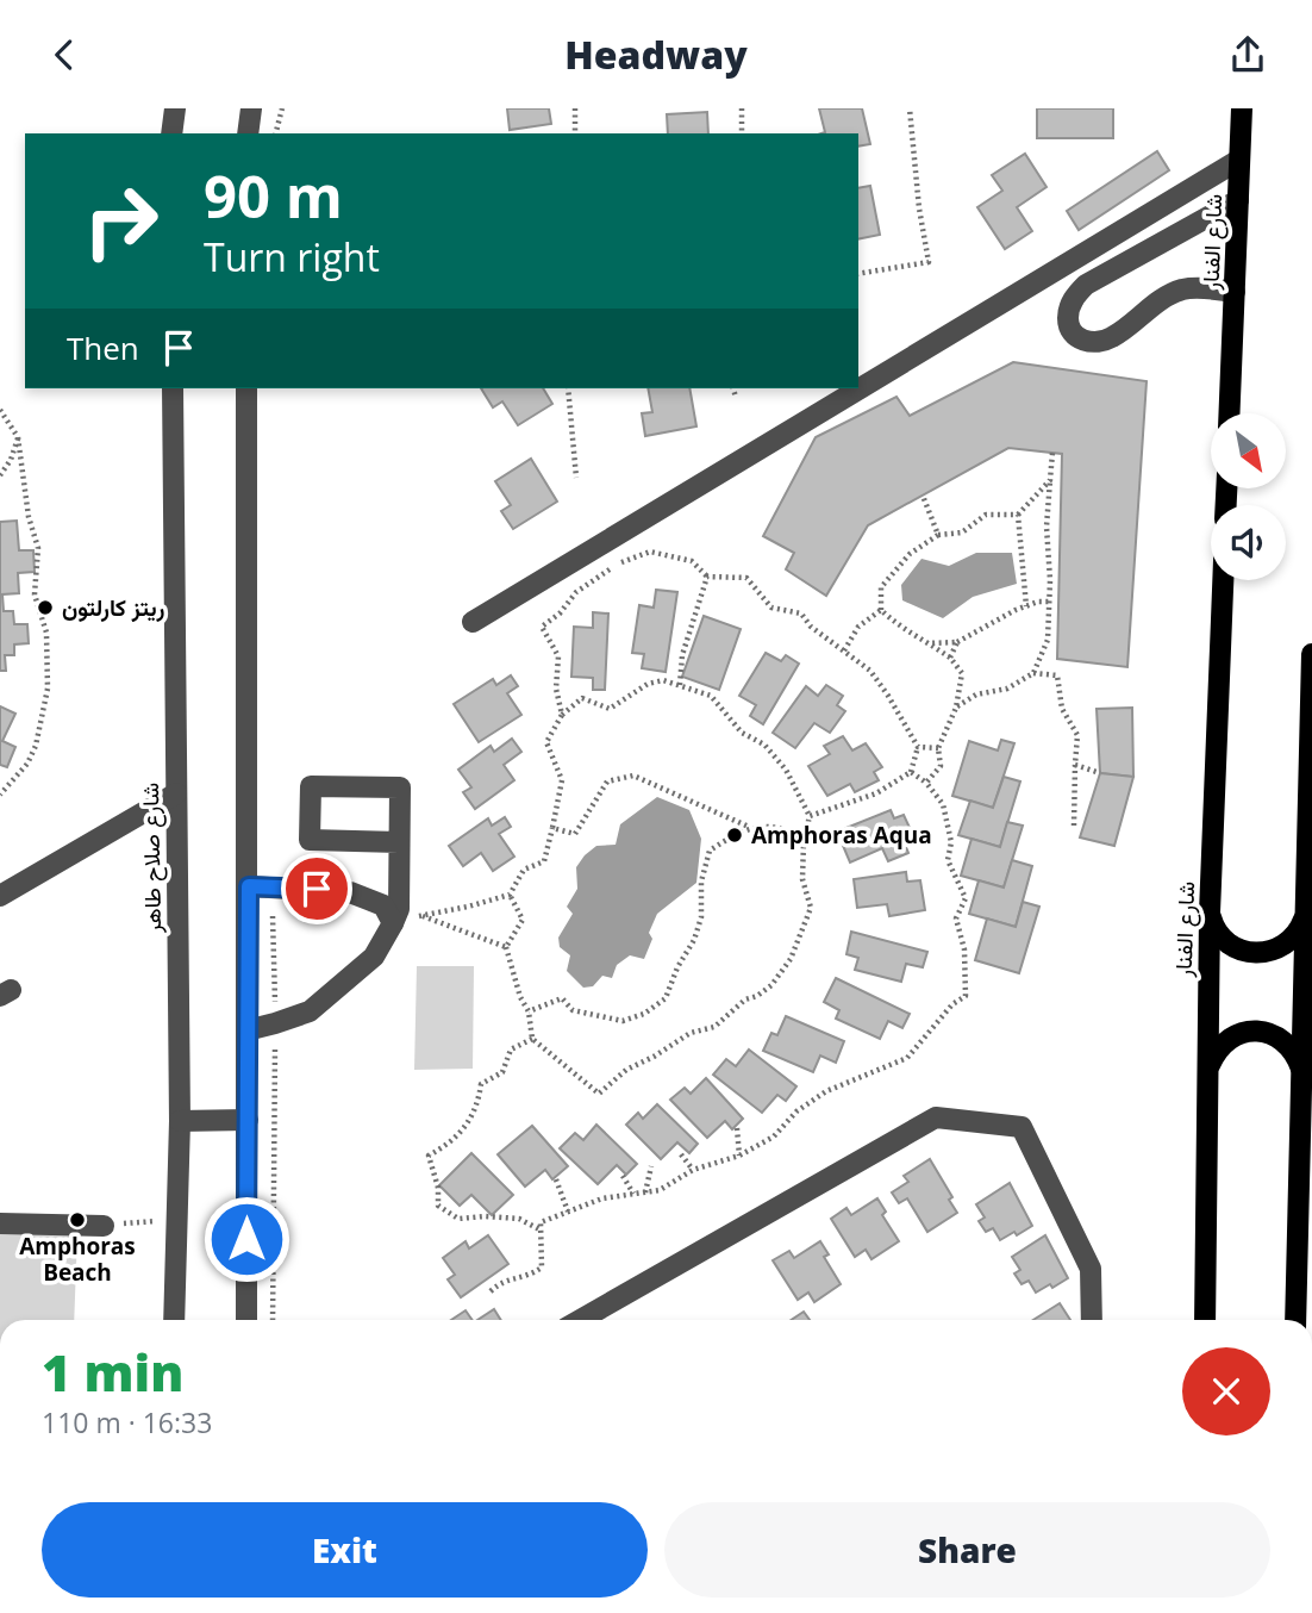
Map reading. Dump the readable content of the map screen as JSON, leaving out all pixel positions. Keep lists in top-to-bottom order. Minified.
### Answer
{"streets":{"main road":["شارع الفنار"],"street":["شارع صلاح طاهر"]},"places":["ريتز كارلتون","Amphoras Aqua","Amphoras Beach"],"north":"bottom right","page":{"header":"Headway","turn":["90 m","Turn right"],"then":"Then","heading":["1 min","110 m · 16:33"],"buttons":["Exit","Share"]}}
